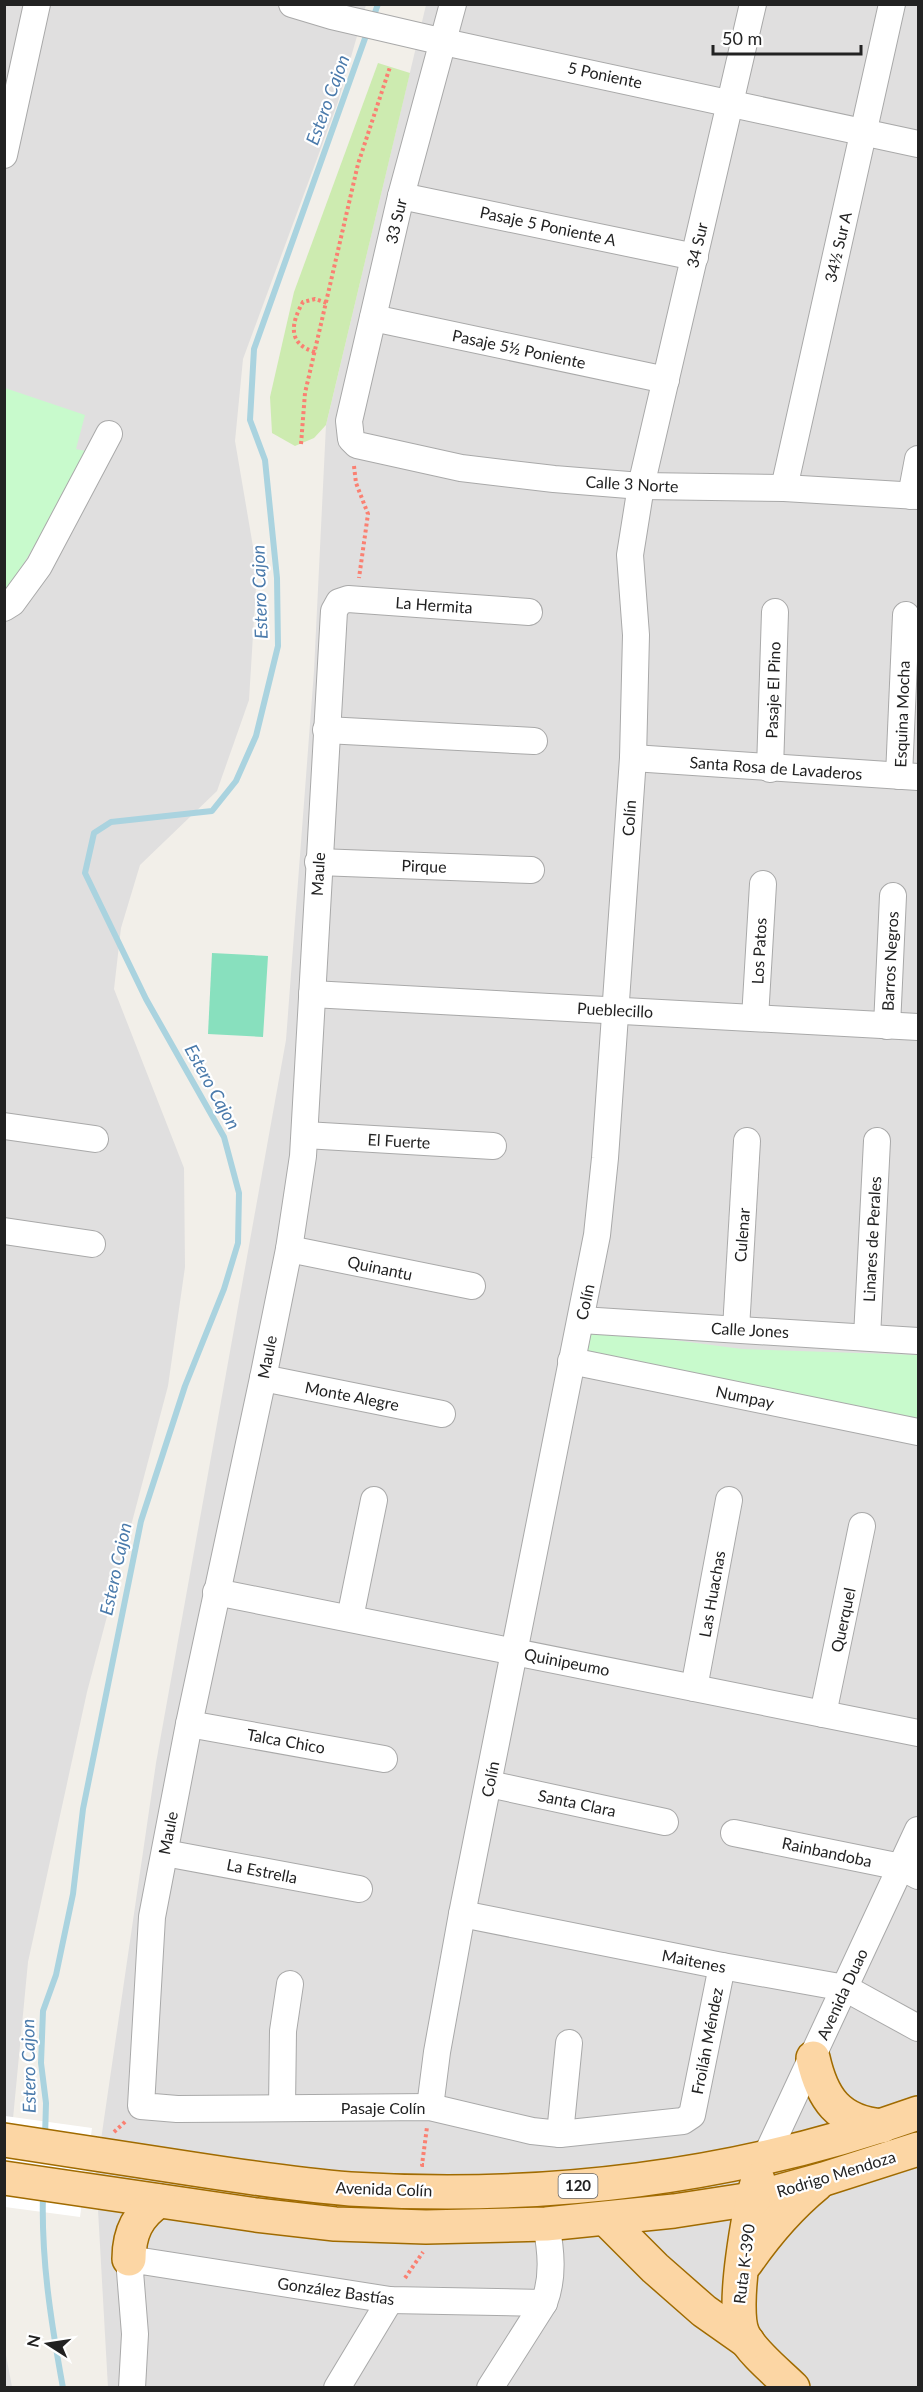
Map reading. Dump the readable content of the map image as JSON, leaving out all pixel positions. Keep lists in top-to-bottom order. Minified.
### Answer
{"streets":{"main road":["Rodrigo Mendoza","120","Avenida Colín","Ruta K-390"],"street":["5 Poniente","33 Sur","Pasaje 5 Poniente A","34 Sur","34½ Sur A","Pasaje 5½ Poniente","Calle 3 Norte","La Hermita","Pasaje El Pino","Esquina Mocha","Santa Rosa de Lavaderos","Colín","Pirque","Maule","Los Patos","Barros Negros","Pueblecillo","El Fuerte","Culenar","Linares de Perales","Quinantu","Calle Jones","Monte Alegre","Numpay","Las Huachas","Querquel","Quinipeumo","Talca Chico","Santa Clara","Rainbandoba","La Estrella","Maitenes","Avenida Duao","Froilán Méndez","Pasaje Colín","González Bastías"]},"crossings":[["5 Poniente","33 Sur"],["5 Poniente","34 Sur"],["5 Poniente","34½ Sur A"],["33 Sur","Pasaje 5 Poniente A"],["33 Sur","Pasaje 5½ Poniente"],["33 Sur","Calle 3 Norte"],["Pasaje 5 Poniente A","34 Sur"],["34 Sur","Pasaje 5½ Poniente"],["34 Sur","Calle 3 Norte"],["34 Sur","Colín"],["34½ Sur A","Calle 3 Norte"],["Calle 3 Norte","Colín"],["La Hermita","Maule"],["Pasaje El Pino","Santa Rosa de Lavaderos"],["Esquina Mocha","Santa Rosa de Lavaderos"],["Santa Rosa de Lavaderos","Colín"],["Colín","Pueblecillo"],["Colín","Calle Jones"],["Colín","Numpay"],["Colín","Quinipeumo"],["Colín","Santa Clara"],["Colín","Maitenes"],["Colín","Pasaje Colín"],["Pirque","Maule"],["Maule","Pueblecillo"],["Maule","El Fuerte"],["Maule","Quinantu"],["Maule","Monte Alegre"],["Maule","Quinipeumo"],["Maule","Talca Chico"],["Maule","La Estrella"],["Maule","Pasaje Colín"],["Los Patos","Pueblecillo"],["Barros Negros","Pueblecillo"],["Culenar","Calle Jones"],["Linares de Perales","Calle Jones"],["Las Huachas","Quinipeumo"],["Querquel","Quinipeumo"],["Rainbandoba","Avenida Duao"],["Maitenes","Avenida Duao"],["Maitenes","Froilán Méndez"],["Avenida Duao","Rodrigo Mendoza"],["Avenida Duao","Avenida Colín"],["Avenida Duao","Ruta K-390"],["Froilán Méndez","Pasaje Colín"],["Rodrigo Mendoza","120"],["Rodrigo Mendoza","Avenida Colín"],["Rodrigo Mendoza","Ruta K-390"],["120","Ruta K-390"],["Avenida Colín","Ruta K-390"]],"water":["Estero Cajon"],"scale_bar":"50 m","north":"left"}
